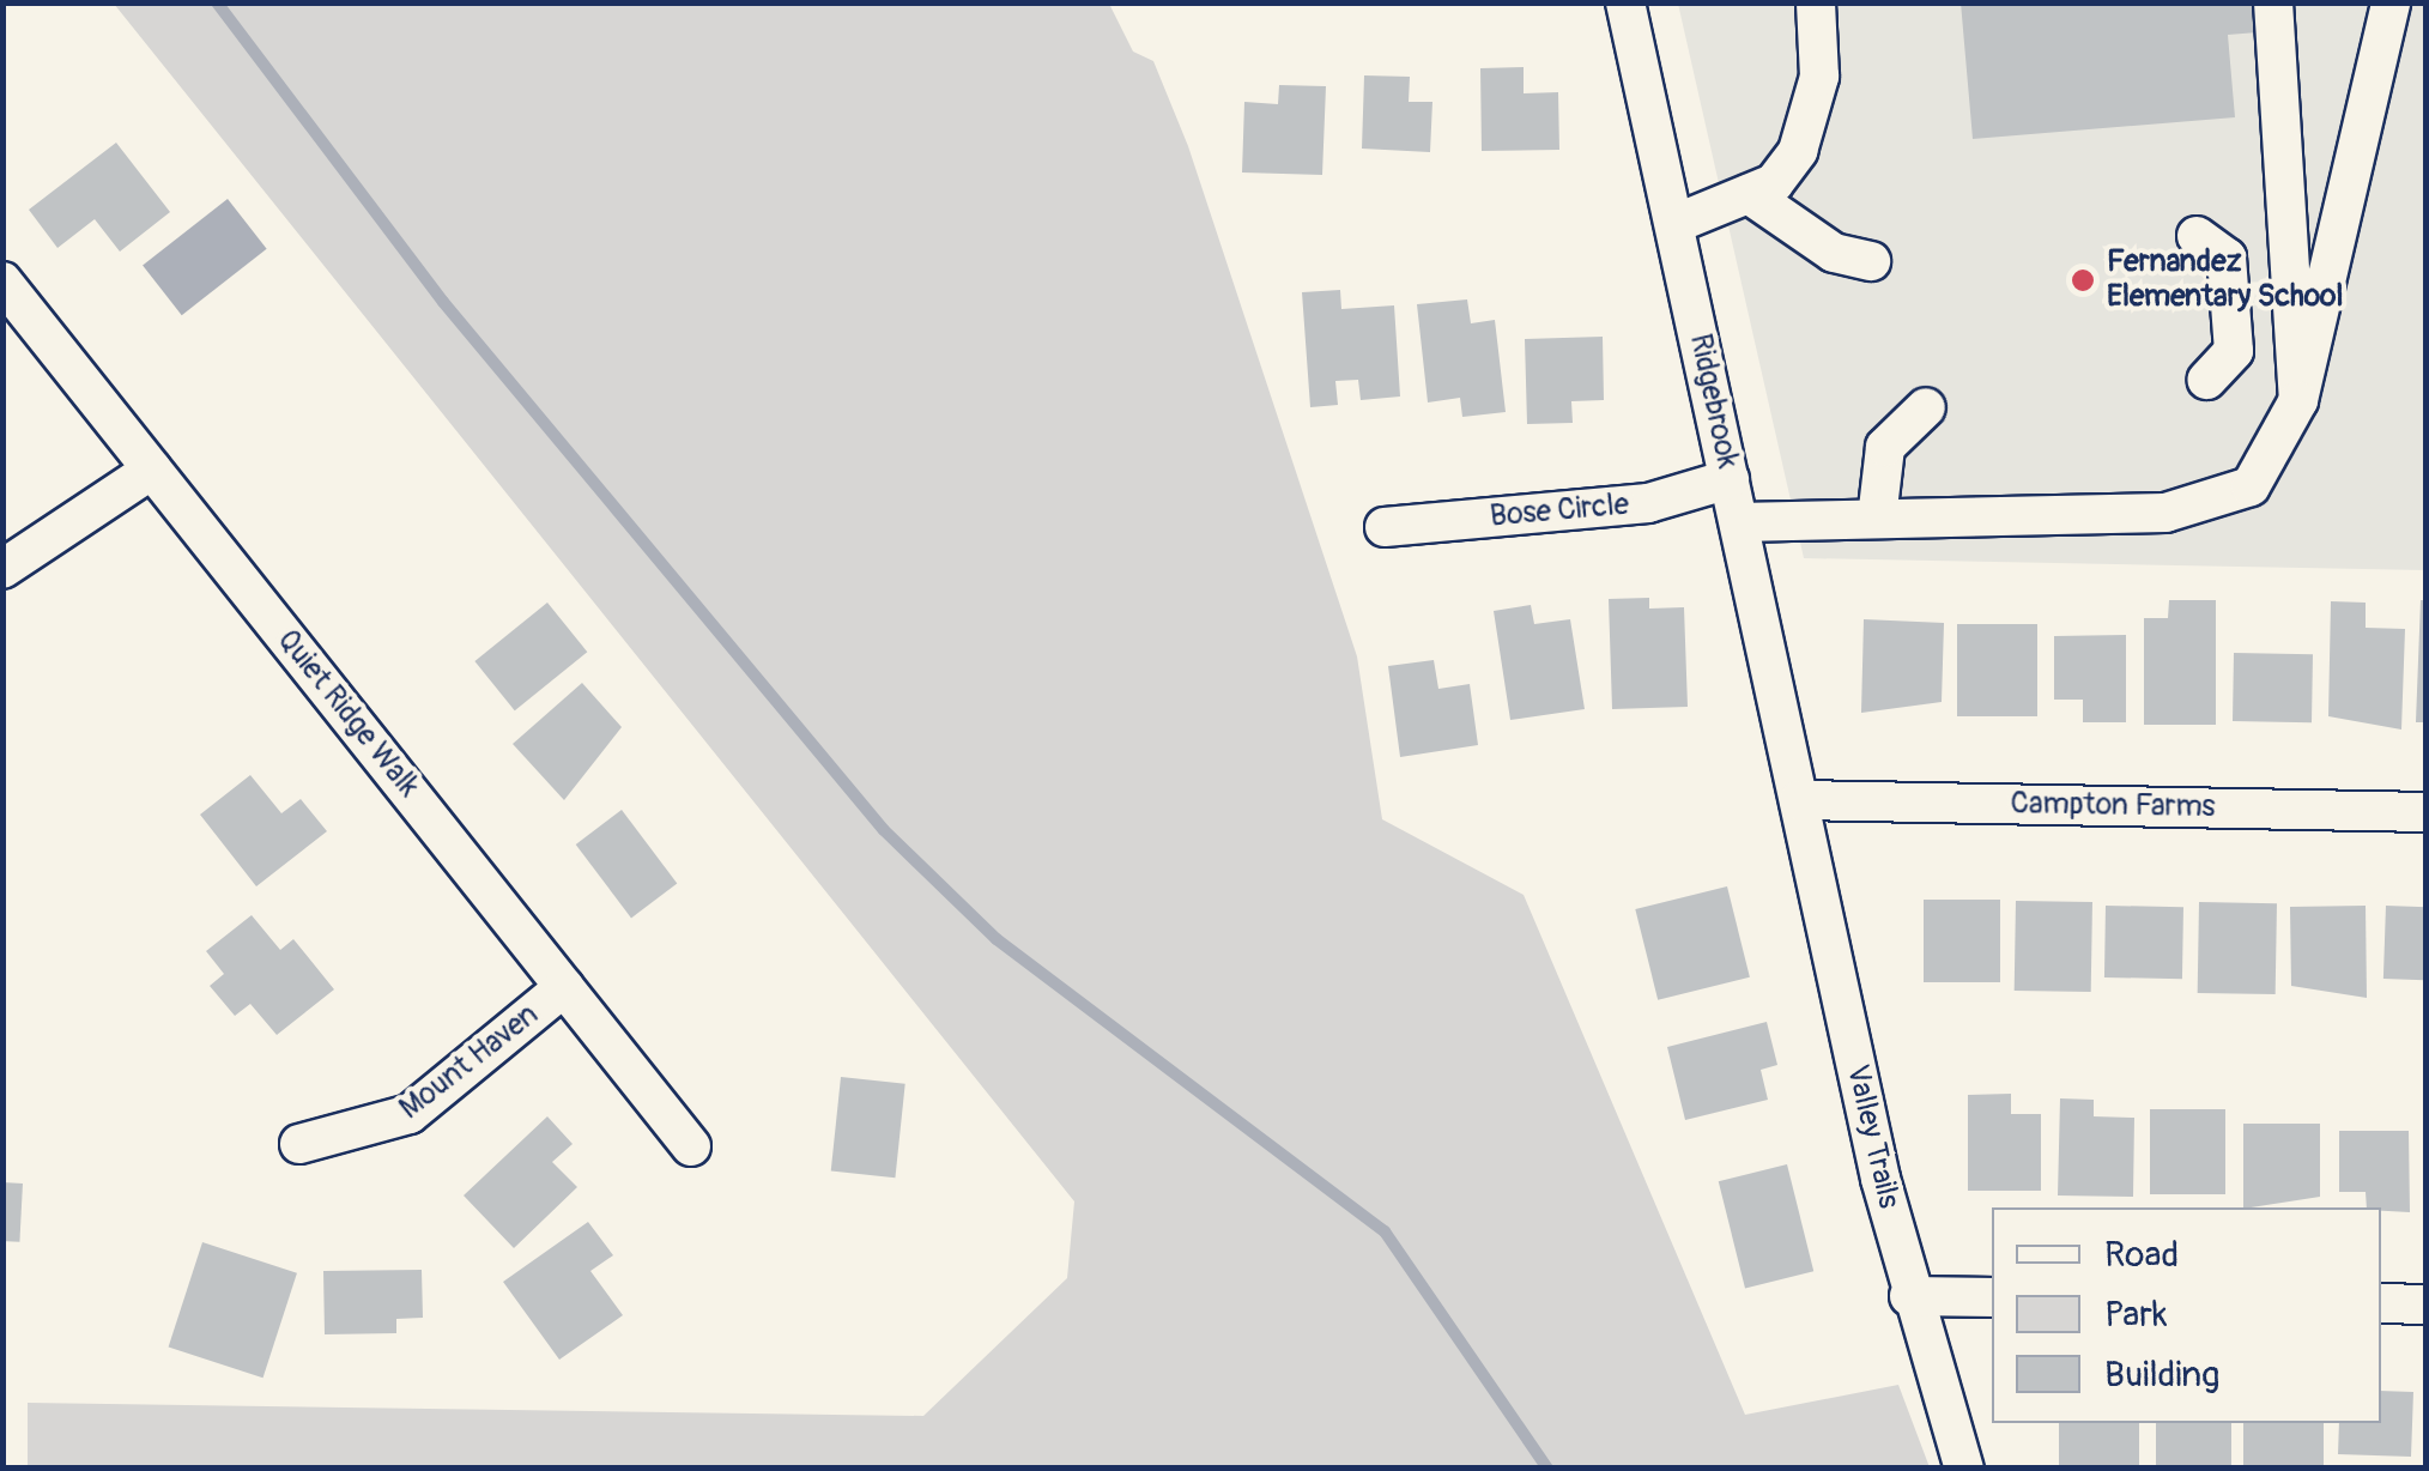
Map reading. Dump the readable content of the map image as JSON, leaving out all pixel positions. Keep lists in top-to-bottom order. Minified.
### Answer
{"streets":{"street":["Ridgebrook","Bose Circle","Quiet Ridge Walk","Campton Farms","Mount Haven","Valley Trails"]},"crossings":[["Ridgebrook","Bose Circle"],["Ridgebrook","Campton Farms"],["Ridgebrook","Valley Trails"],["Quiet Ridge Walk","Mount Haven"],["Campton Farms","Valley Trails"]],"places":["Fernandez Elementary School"],"legend":["Road","Park","Building"]}
